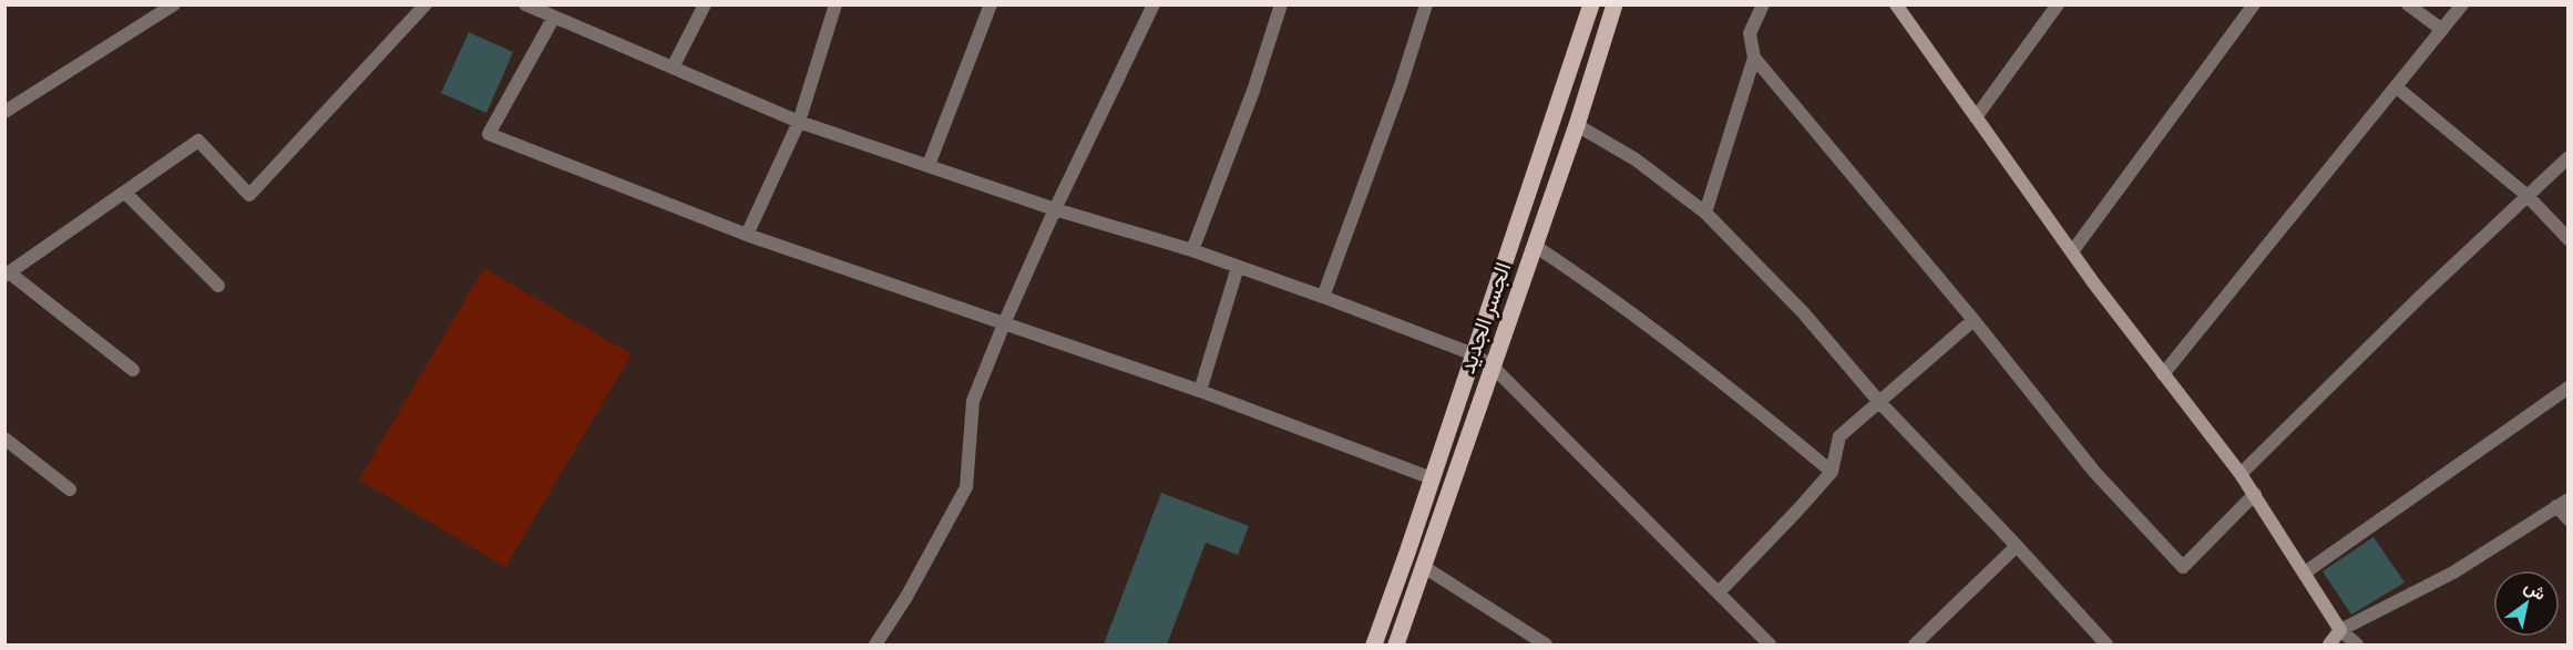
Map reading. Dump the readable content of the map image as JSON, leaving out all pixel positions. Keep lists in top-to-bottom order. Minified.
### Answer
{"streets":{"main road":["الجسر الجديد"]},"north":"top right"}
